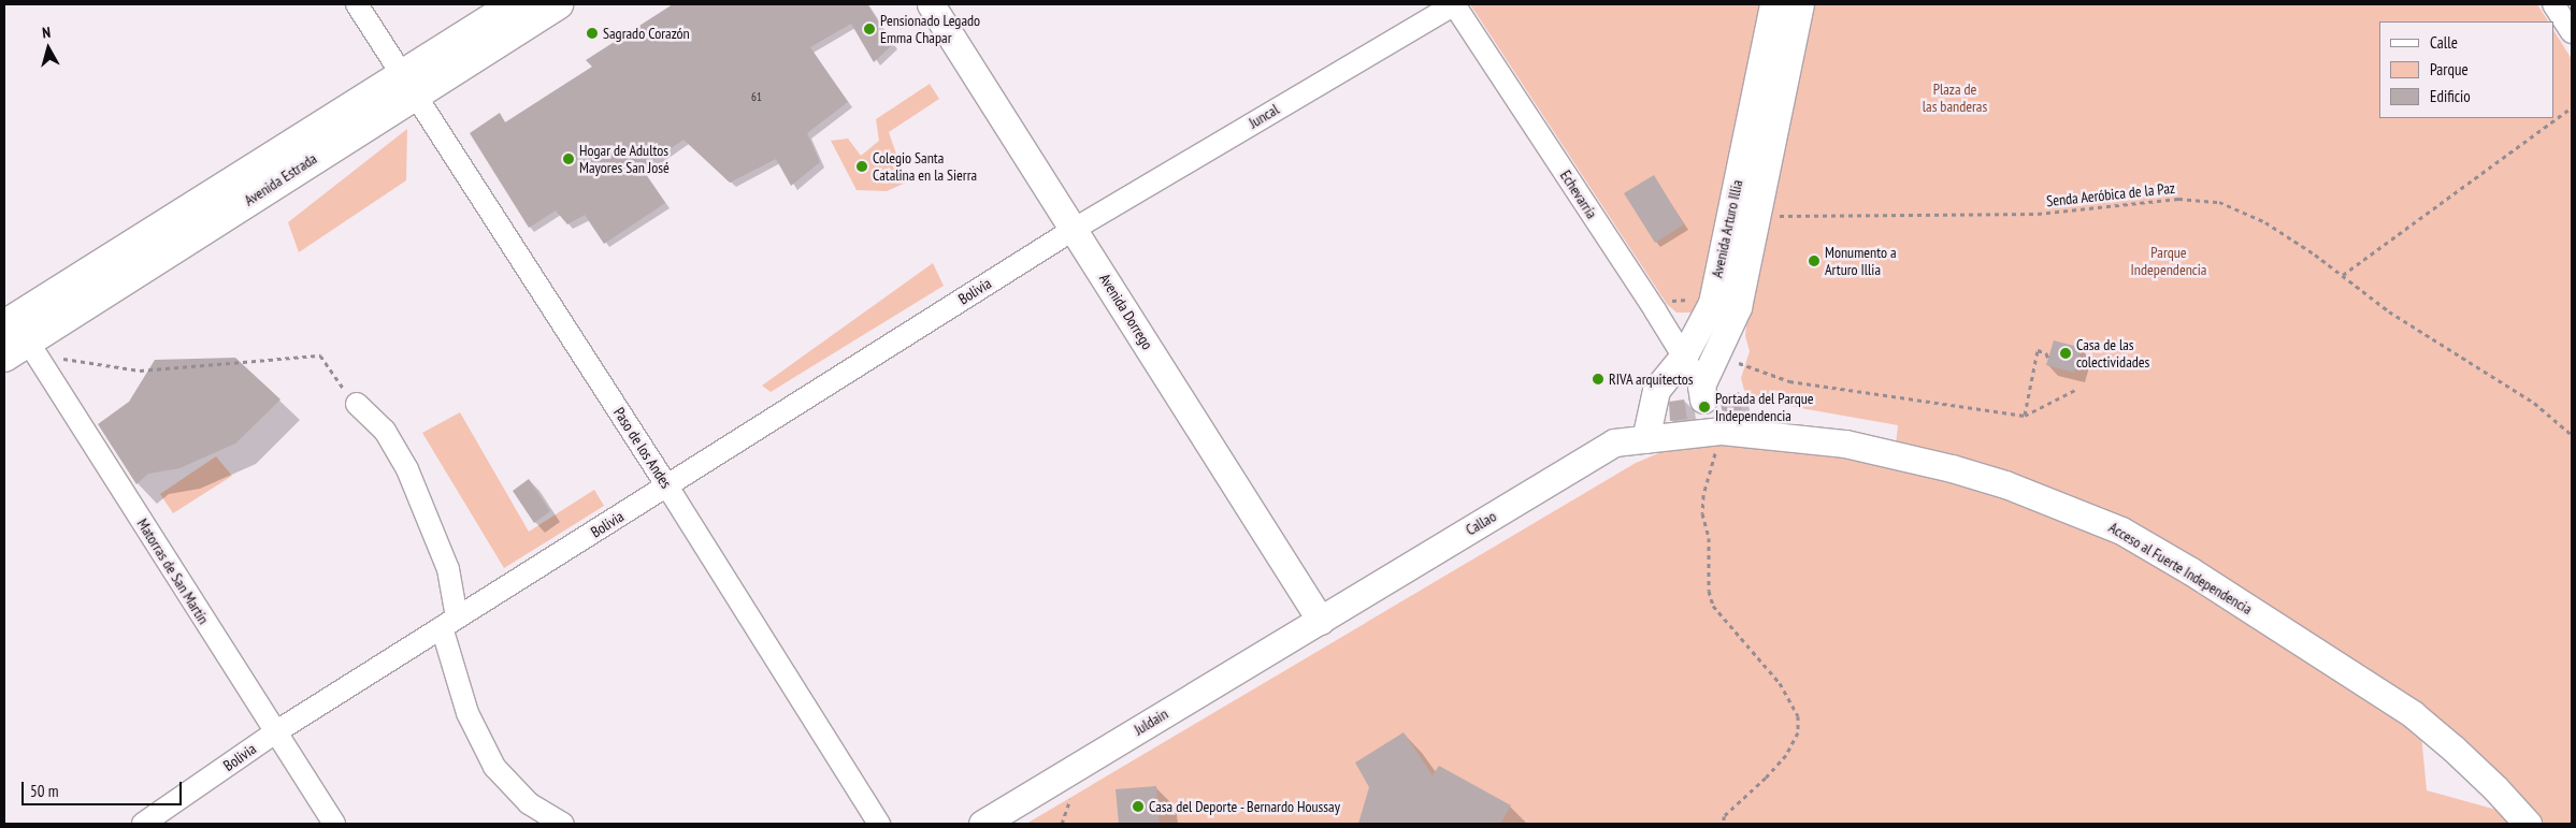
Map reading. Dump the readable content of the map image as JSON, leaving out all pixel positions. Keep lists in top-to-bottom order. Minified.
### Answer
{"streets":{"main road":["Avenida Estrada"],"street":["Juncal","Echevarría","Avenida Arturo Illia","Bolivia","Avenida Dorrego","Paso de los Andes","Callao","Acceso al Fuerte Independencia","Matorras de San Martín","Juldain"],"path":["Senda Aeróbica de la Paz"]},"crossings":[["Juncal","Echevarría"],["Juncal","Bolivia"],["Juncal","Avenida Dorrego"],["Avenida Estrada","Paso de los Andes"],["Avenida Estrada","Matorras de San Martín"],["Echevarría","Avenida Arturo Illia"],["Echevarría","Acceso al Fuerte Independencia"],["Avenida Arturo Illia","Callao"],["Avenida Arturo Illia","Acceso al Fuerte Independencia"],["Bolivia","Avenida Dorrego"],["Bolivia","Paso de los Andes"],["Bolivia","Matorras de San Martín"],["Avenida Dorrego","Callao"],["Avenida Dorrego","Juldain"],["Callao","Acceso al Fuerte Independencia"],["Callao","Juldain"]],"parks":["Plaza de las banderas","Parque Independencia"],"places":["Pensionado Legado Emma Chapar","Sagrado Corazón","Hogar de Adultos Mayores San José","Colegio Santa Catalina en la Sierra","Monumento a Arturo Illia","Casa de las colectividades","RIVA arquitectos","Portada del Parque Independencia","Casa del Deporte - Bernardo Houssay"],"house_numbers":["61"],"legend":["Calle","Parque","Edificio"],"scale_bar":"50 m","north":"top"}
